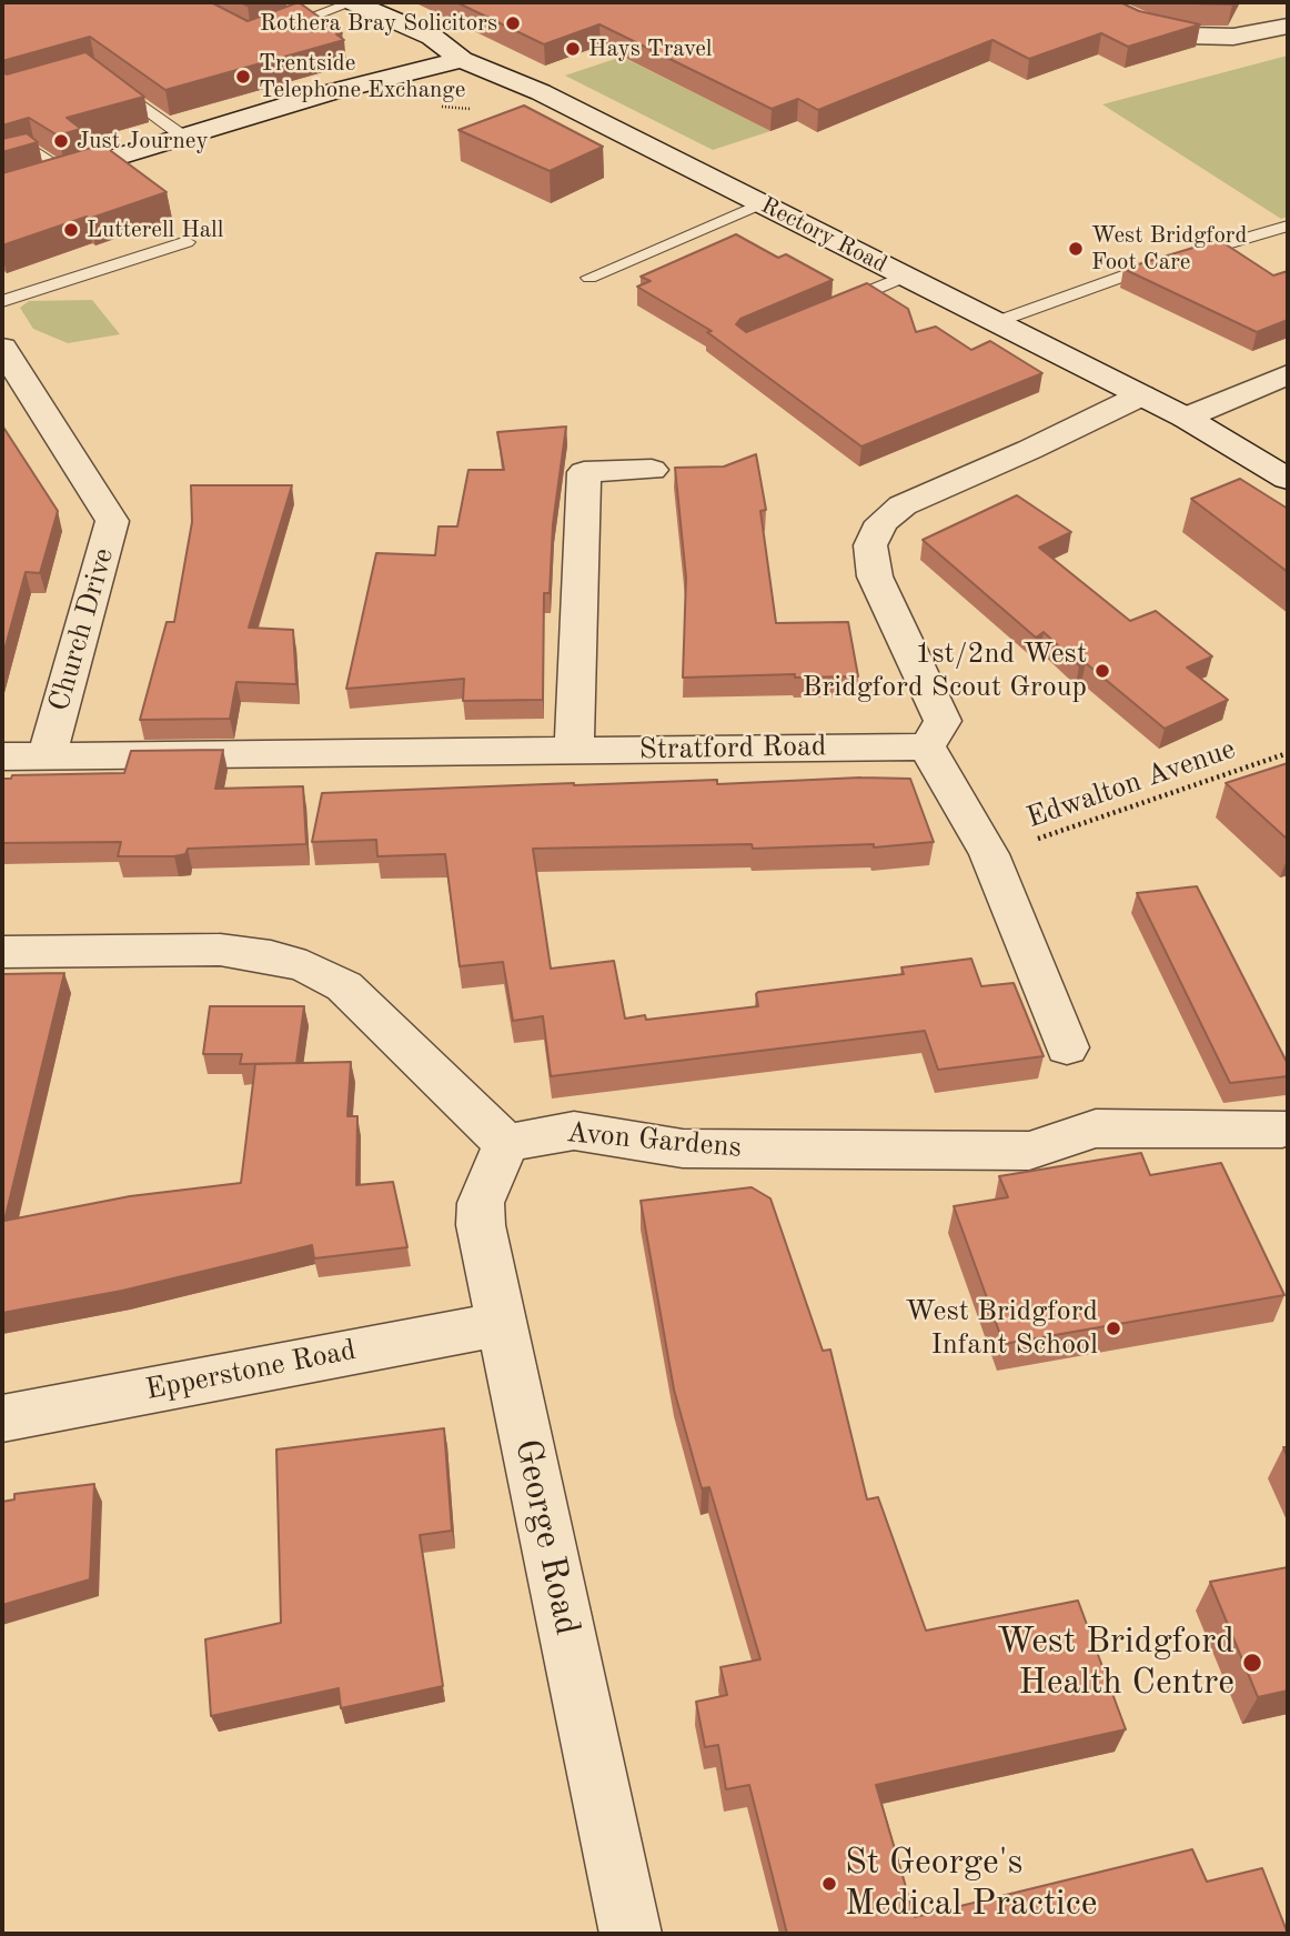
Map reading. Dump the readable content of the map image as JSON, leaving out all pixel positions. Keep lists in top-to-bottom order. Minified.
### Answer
{"streets":{"street":["Rectory Road","Church Drive","Stratford Road","Avon Gardens","Epperstone Road","George Road"],"path":["Edwalton Avenue"]},"crossings":[["Church Drive","Stratford Road"],["Avon Gardens","George Road"],["Epperstone Road","George Road"]],"places":["Rothera Bray Solicitors","Hays Travel","Trentside Telephone Exchange","Just Journey","Lutterell Hall","West Bridgford Foot Care","1st/2nd West Bridgford Scout Group","West Bridgford Infant School","West Bridgford Health Centre","St George's Medical Practice"]}
